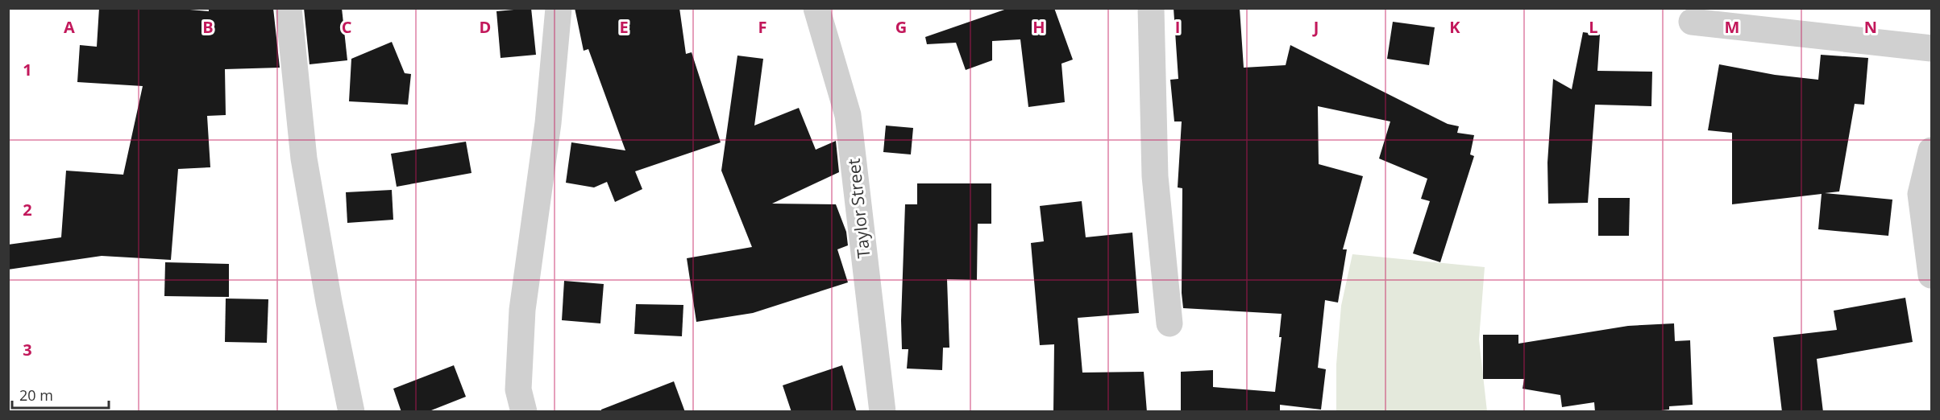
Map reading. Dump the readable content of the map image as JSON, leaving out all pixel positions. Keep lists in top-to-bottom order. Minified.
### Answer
{"streets":{"street":["Taylor Street"]},"scale_bar":"20 m","grid":{"columns":["A","B","C","D","E","F","G","H","I","J","K","L","M","N"],"rows":["1","2","3"]}}
